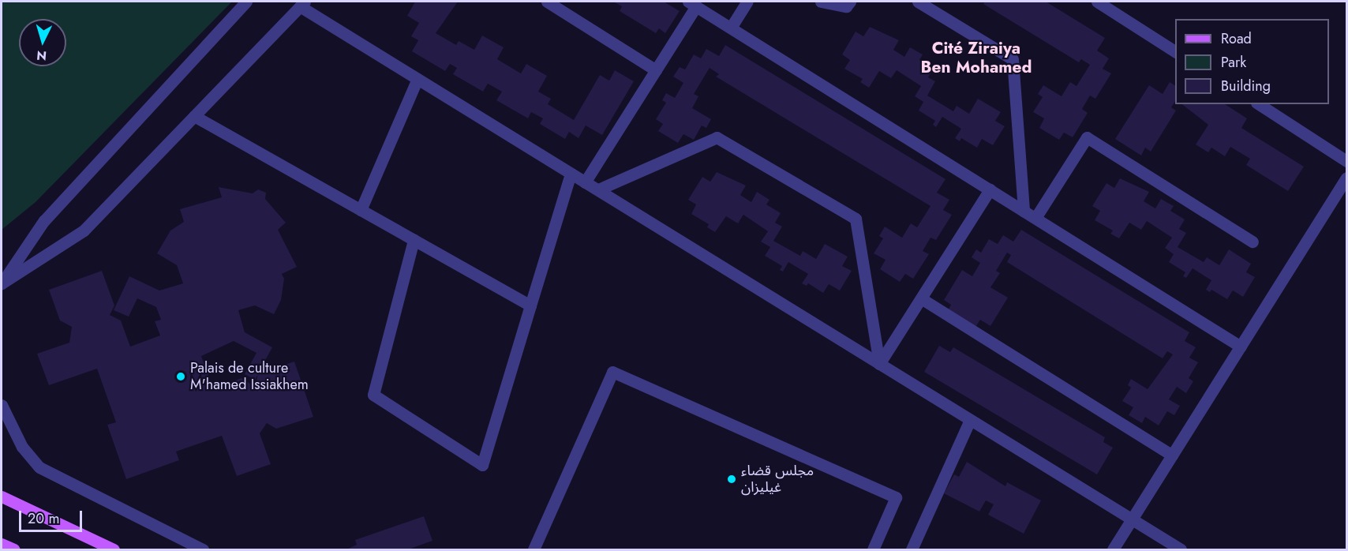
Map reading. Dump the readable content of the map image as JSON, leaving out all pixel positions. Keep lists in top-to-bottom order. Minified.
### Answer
{"districts":["Cité Ziraiya Ben Mohamed"],"places":["Palais de culture M'hamed Issiakhem","مجلس قضاء غيليزان"],"legend":["Road","Park","Building"],"scale_bar":"20 m","north":"bottom"}
